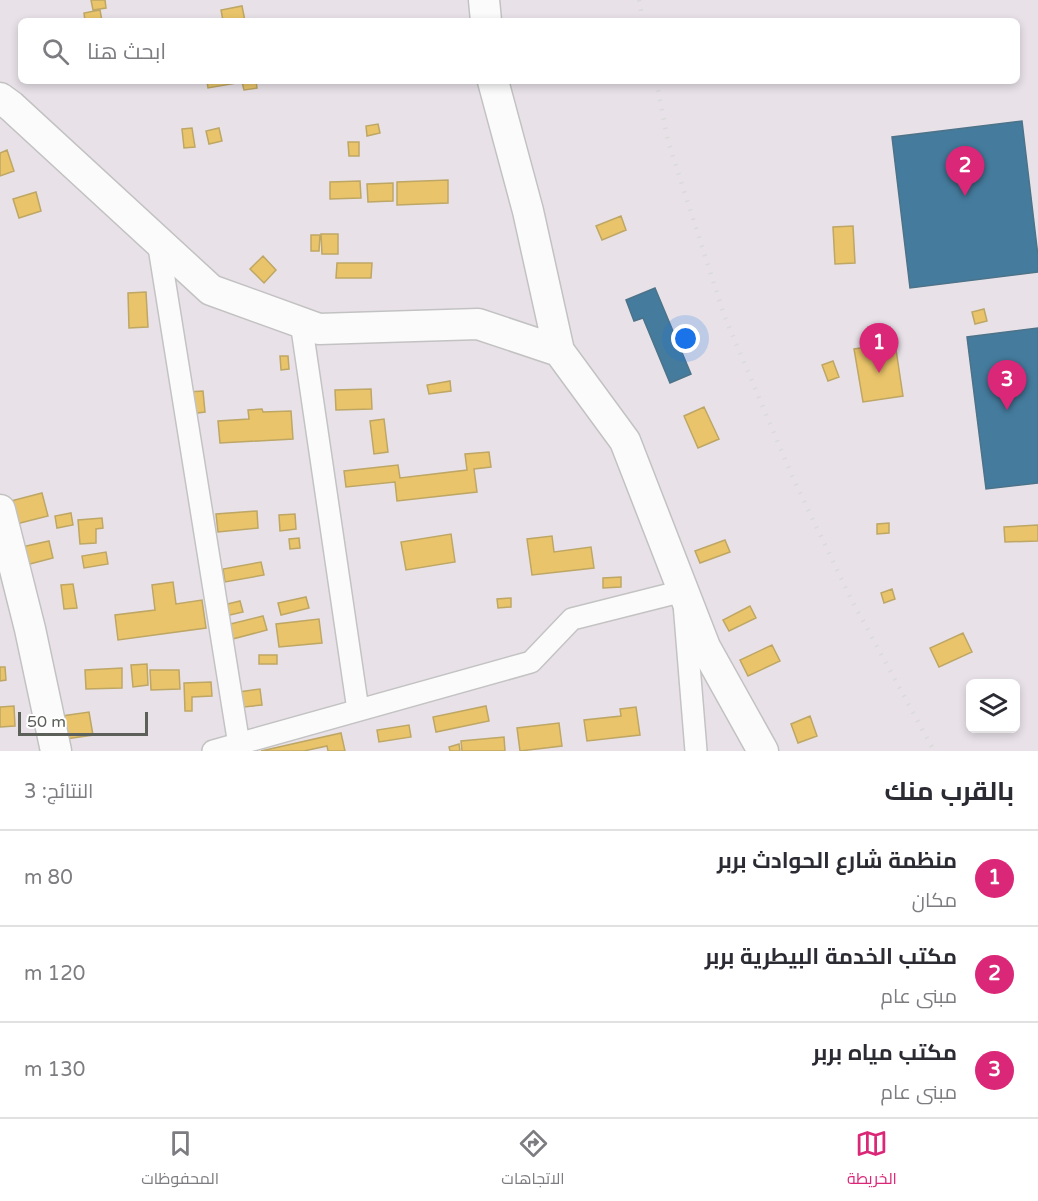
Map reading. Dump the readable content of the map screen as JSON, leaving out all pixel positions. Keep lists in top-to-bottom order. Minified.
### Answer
{"scale_bar":"50 m","page":{"search":"ابحث هنا","pins":["2","1","3"],"scale":"50 m","heading":["بالقرب منك","النتائج: 3"],"list":[{"mark":"1","name":"منظمة شارع الحوادث بربر","note":"مكان","value":"80 m"},{"mark":"2","name":"مكتب الخدمة البيطرية بربر","note":"مبنى عام","value":"120 m"},{"mark":"3","name":"مكتب مياه بربر","note":"مبنى عام","value":"130 m"}],"nav":["الخريطة","الاتجاهات","المحفوظات"]}}
